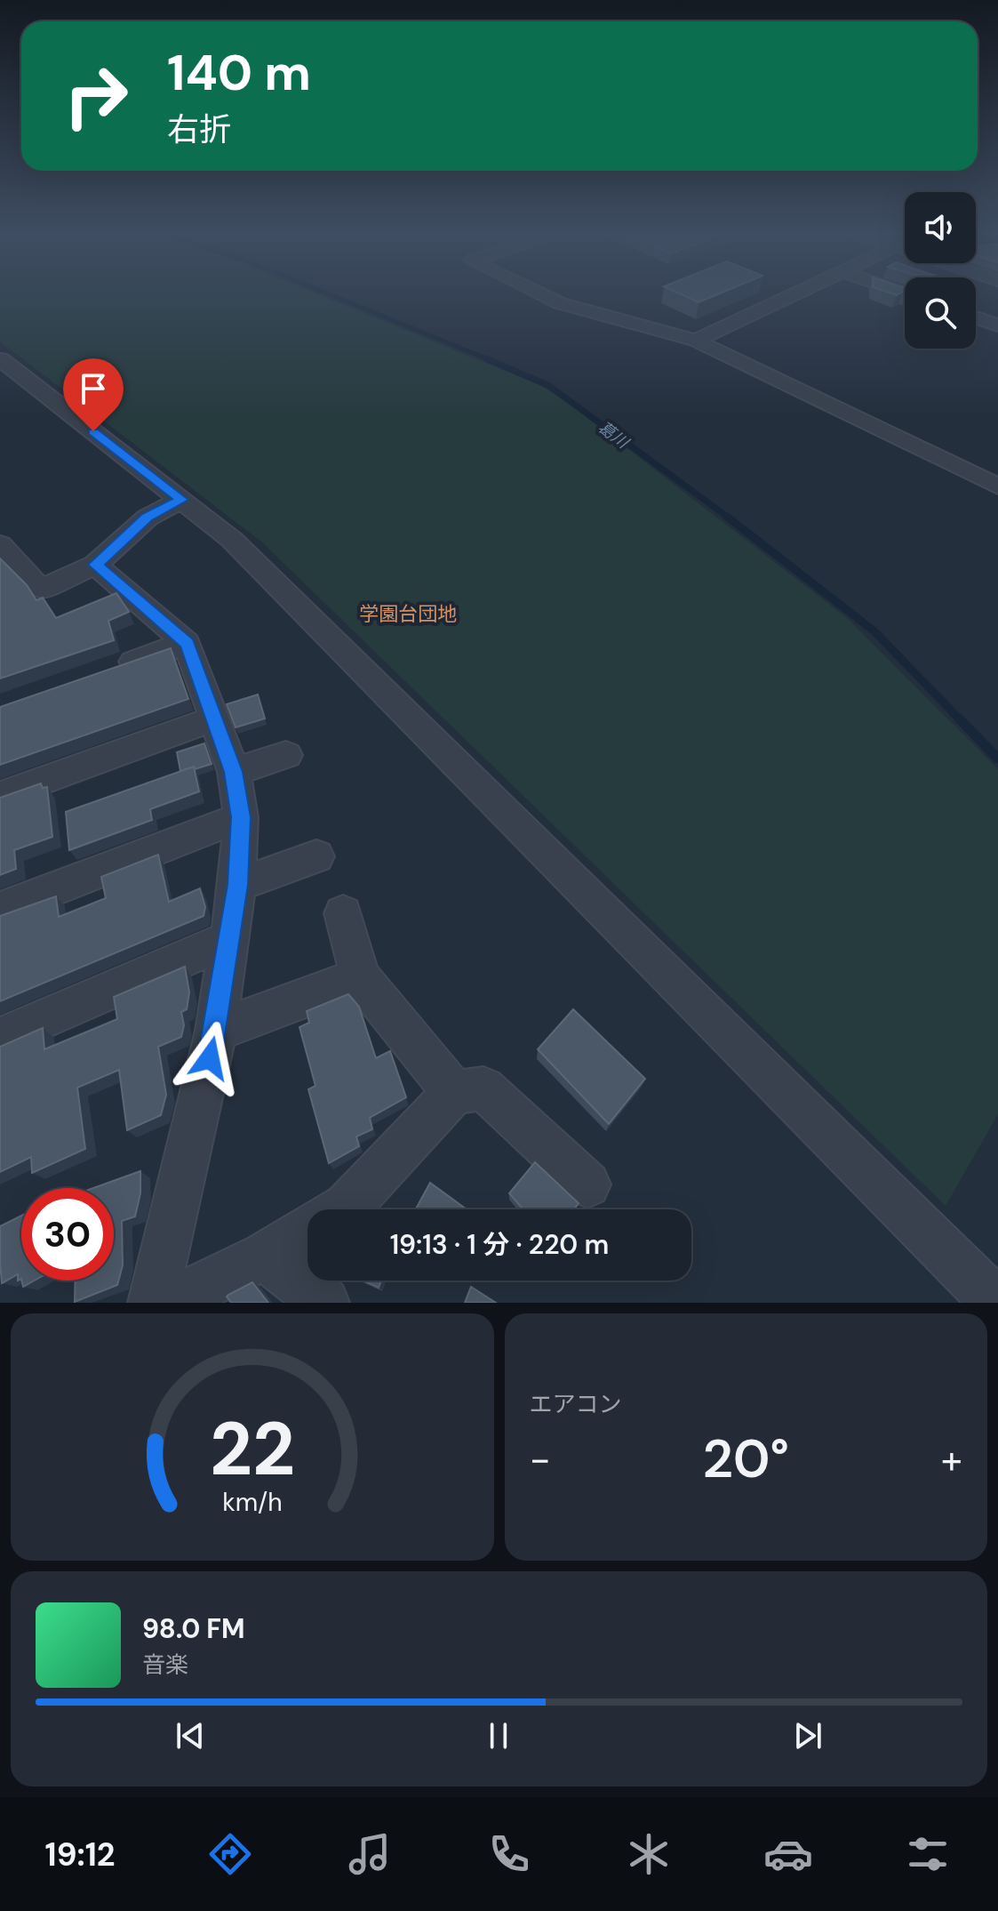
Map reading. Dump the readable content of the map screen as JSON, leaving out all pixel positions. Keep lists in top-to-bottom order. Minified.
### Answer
{"districts":["学園台団地"],"water":["葛川"],"page":{"turn":["140 m","右折"],"limit":"30","trip":"19:13 · 1 分 · 220 m","tile":"エアコン","heat":["−","20°","+"],"song":["98.0 FM","音楽"],"tabs":"19:12","gauge":["22","km/h"]}}
